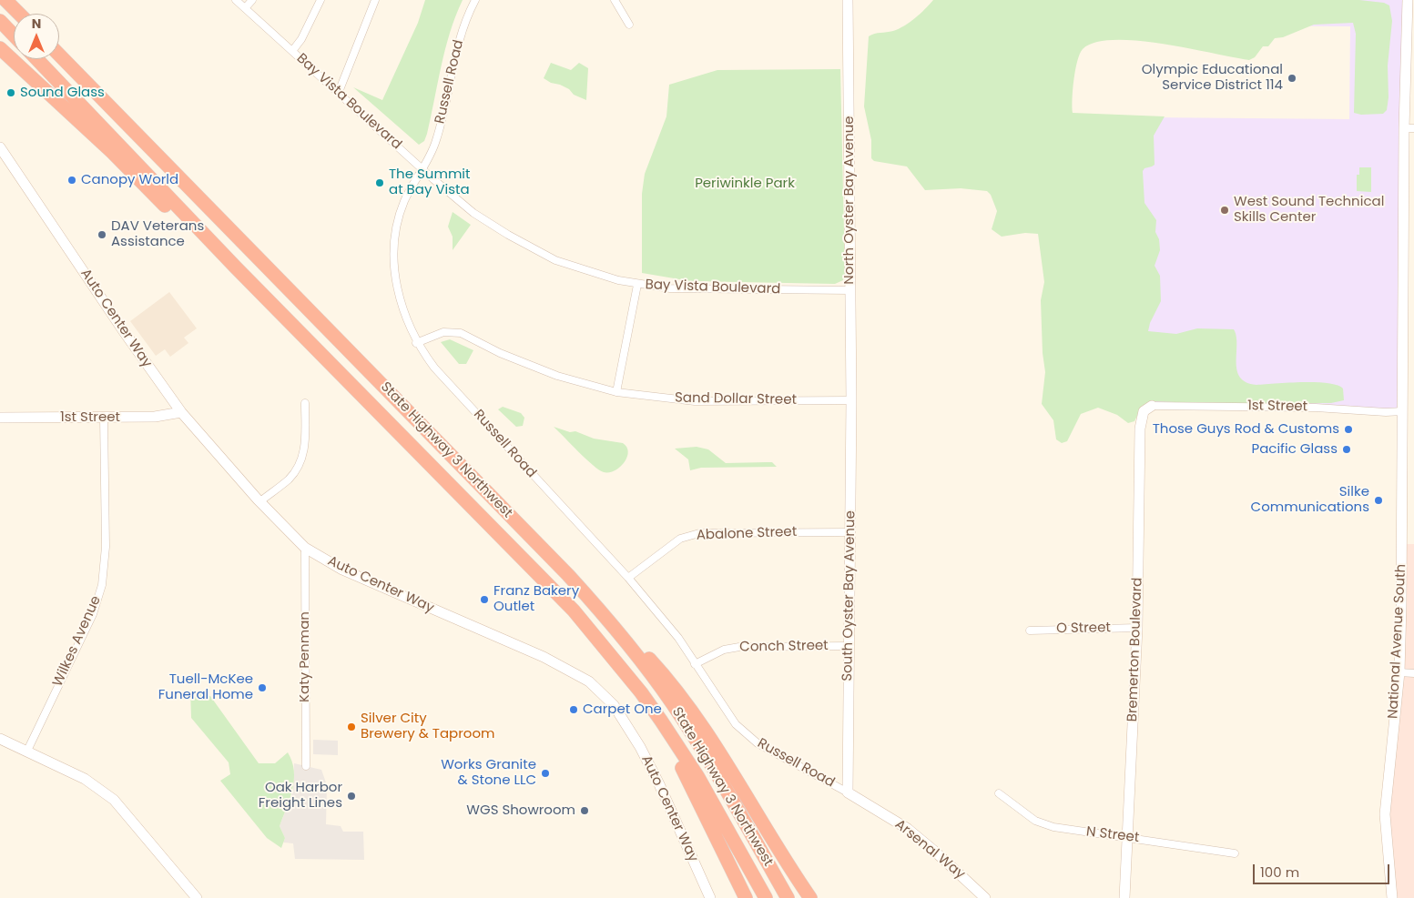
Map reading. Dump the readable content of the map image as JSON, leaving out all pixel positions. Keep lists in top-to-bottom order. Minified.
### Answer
{"streets":{"highway":["State Highway 3 Northwest"],"street":["Russell Road","Bay Vista Boulevard","North Oyster Bay Avenue","Auto Center Way","Sand Dollar Street","1st Street","Abalone Street","South Oyster Bay Avenue","O Street","Wilkes Avenue","National Avenue South","Conch Street","Bremerton Boulevard","Katy Penman","N Street","Arsenal Way"]},"crossings":[["Russell Road","Bay Vista Boulevard"],["Russell Road","Sand Dollar Street"],["Russell Road","Abalone Street"],["Russell Road","South Oyster Bay Avenue"],["Russell Road","Conch Street"],["Russell Road","Arsenal Way"],["Bay Vista Boulevard","North Oyster Bay Avenue"],["North Oyster Bay Avenue","Sand Dollar Street"],["North Oyster Bay Avenue","South Oyster Bay Avenue"],["Auto Center Way","1st Street"],["Auto Center Way","Katy Penman"],["Sand Dollar Street","South Oyster Bay Avenue"],["1st Street","Wilkes Avenue"],["1st Street","National Avenue South"],["1st Street","Bremerton Boulevard"],["Abalone Street","South Oyster Bay Avenue"],["South Oyster Bay Avenue","Conch Street"],["South Oyster Bay Avenue","Arsenal Way"],["O Street","Bremerton Boulevard"],["Bremerton Boulevard","N Street"]],"parks":["Periwinkle Park"],"places":["Olympic Educational Service District 114","Sound Glass","Canopy World","The Summit at Bay Vista","West Sound Technical Skills Center","DAV Veterans Assistance","Those Guys Rod & Customs","Pacific Glass","Silke Communications","Franz Bakery Outlet","Tuell-McKee Funeral Home","Carpet One","Silver City Brewery & Taproom","Works Granite & Stone LLC","Oak Harbor Freight Lines","WGS Showroom"],"scale_bar":"100 m","north":"top"}
